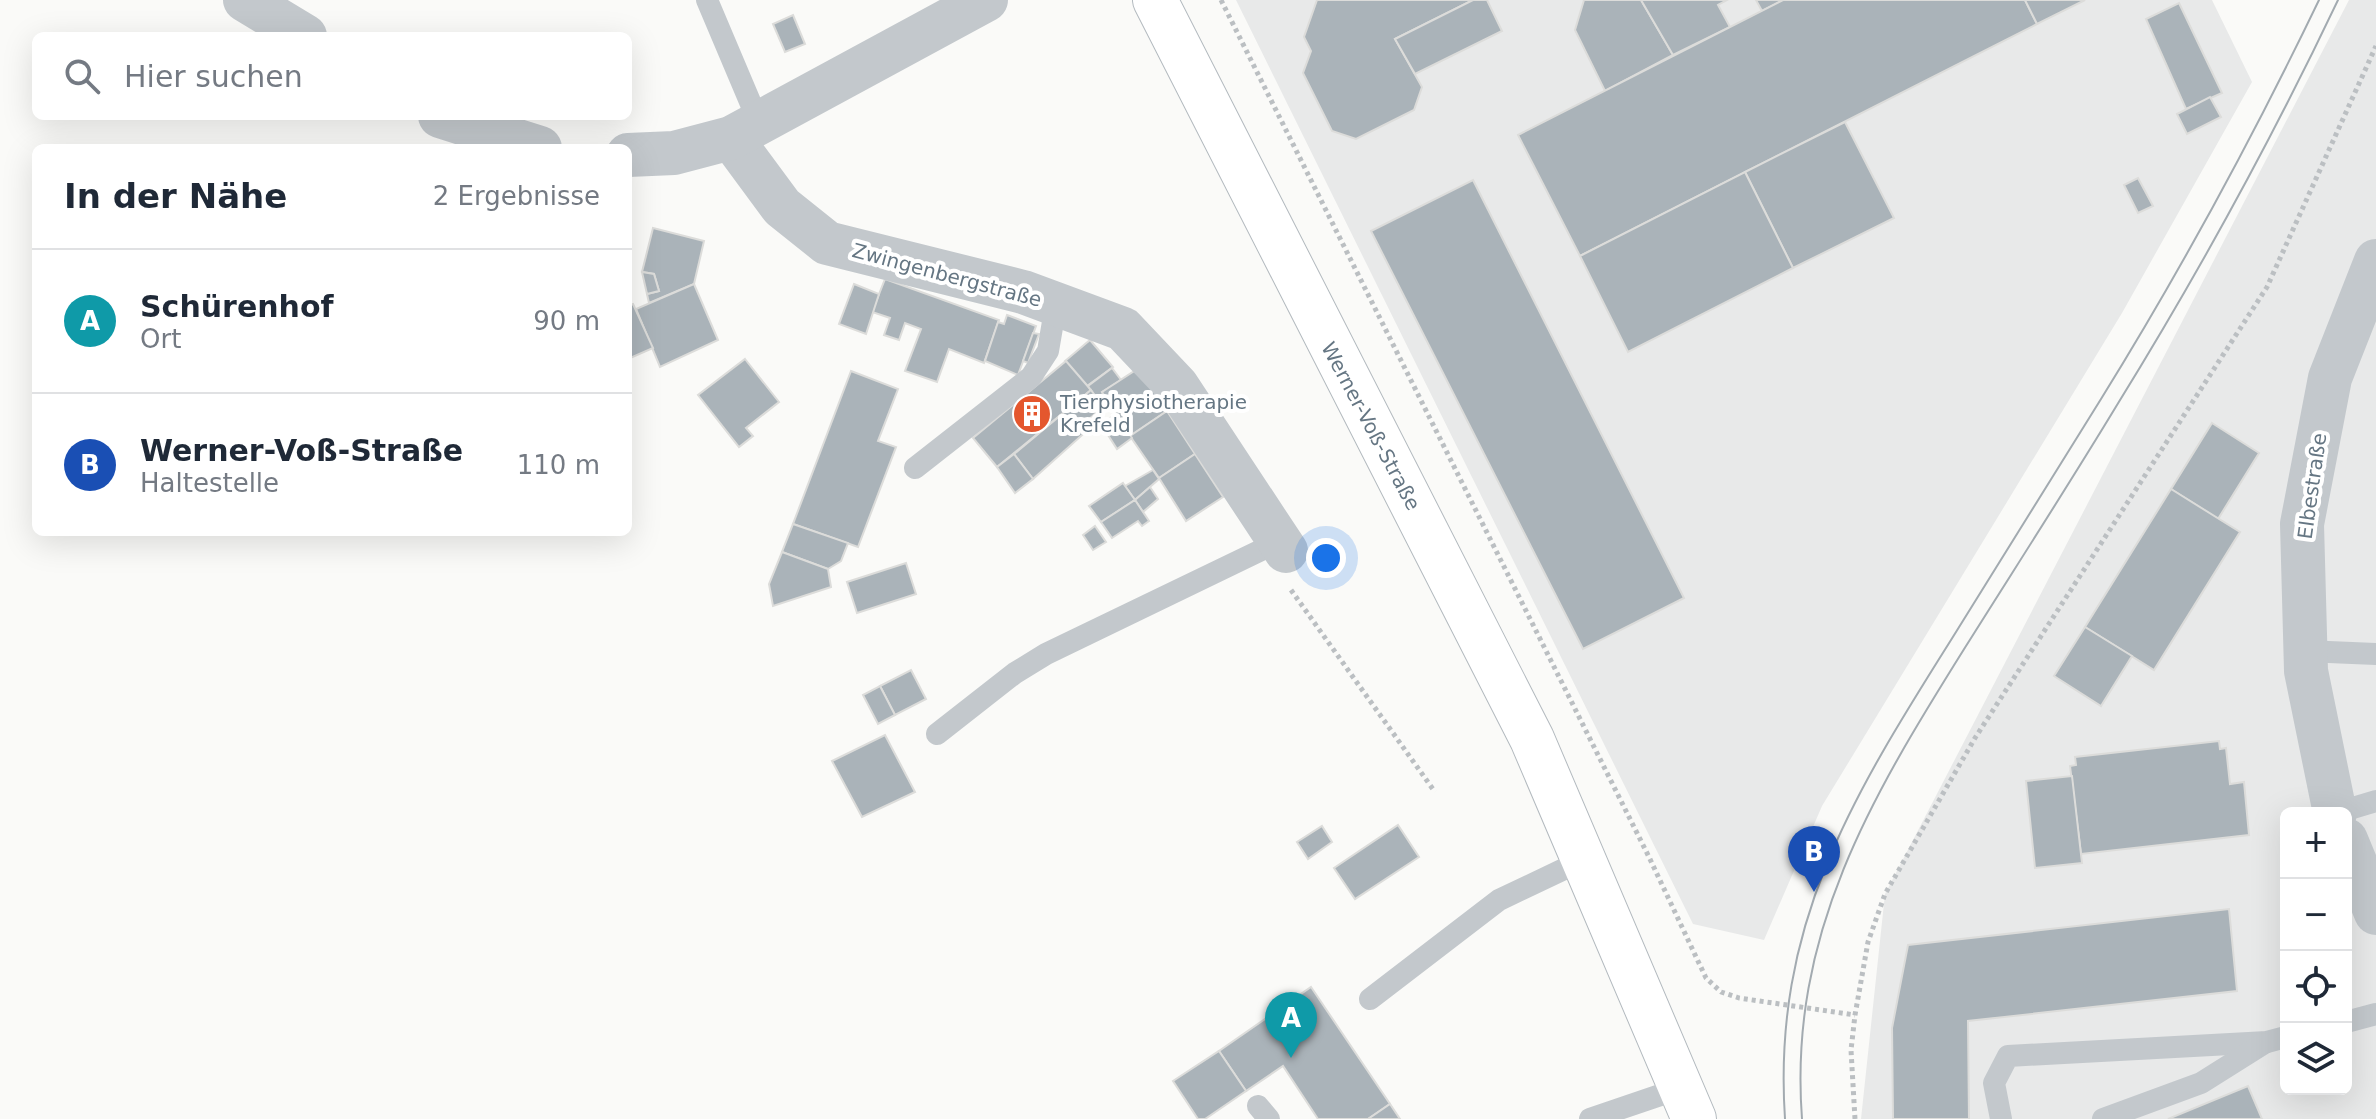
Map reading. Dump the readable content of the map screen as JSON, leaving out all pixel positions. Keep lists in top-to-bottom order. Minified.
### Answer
{"streets":{"main road":["Werner-Voß-Straße"],"street":["Zwingenbergstraße","Elbestraße"]},"places":{"building":["Tierphysiotherapie Krefeld"]},"page":{"search":"Hier suchen","heading":["In der Nähe","2 Ergebnisse"],"list":[{"mark":"A","name":"Schürenhof","note":"Ort","value":"90 m"},{"mark":"B","name":"Werner-Voß-Straße","note":"Haltestelle","value":"110 m"}],"map_buttons":["+","−"],"pins":["B","A"]}}
